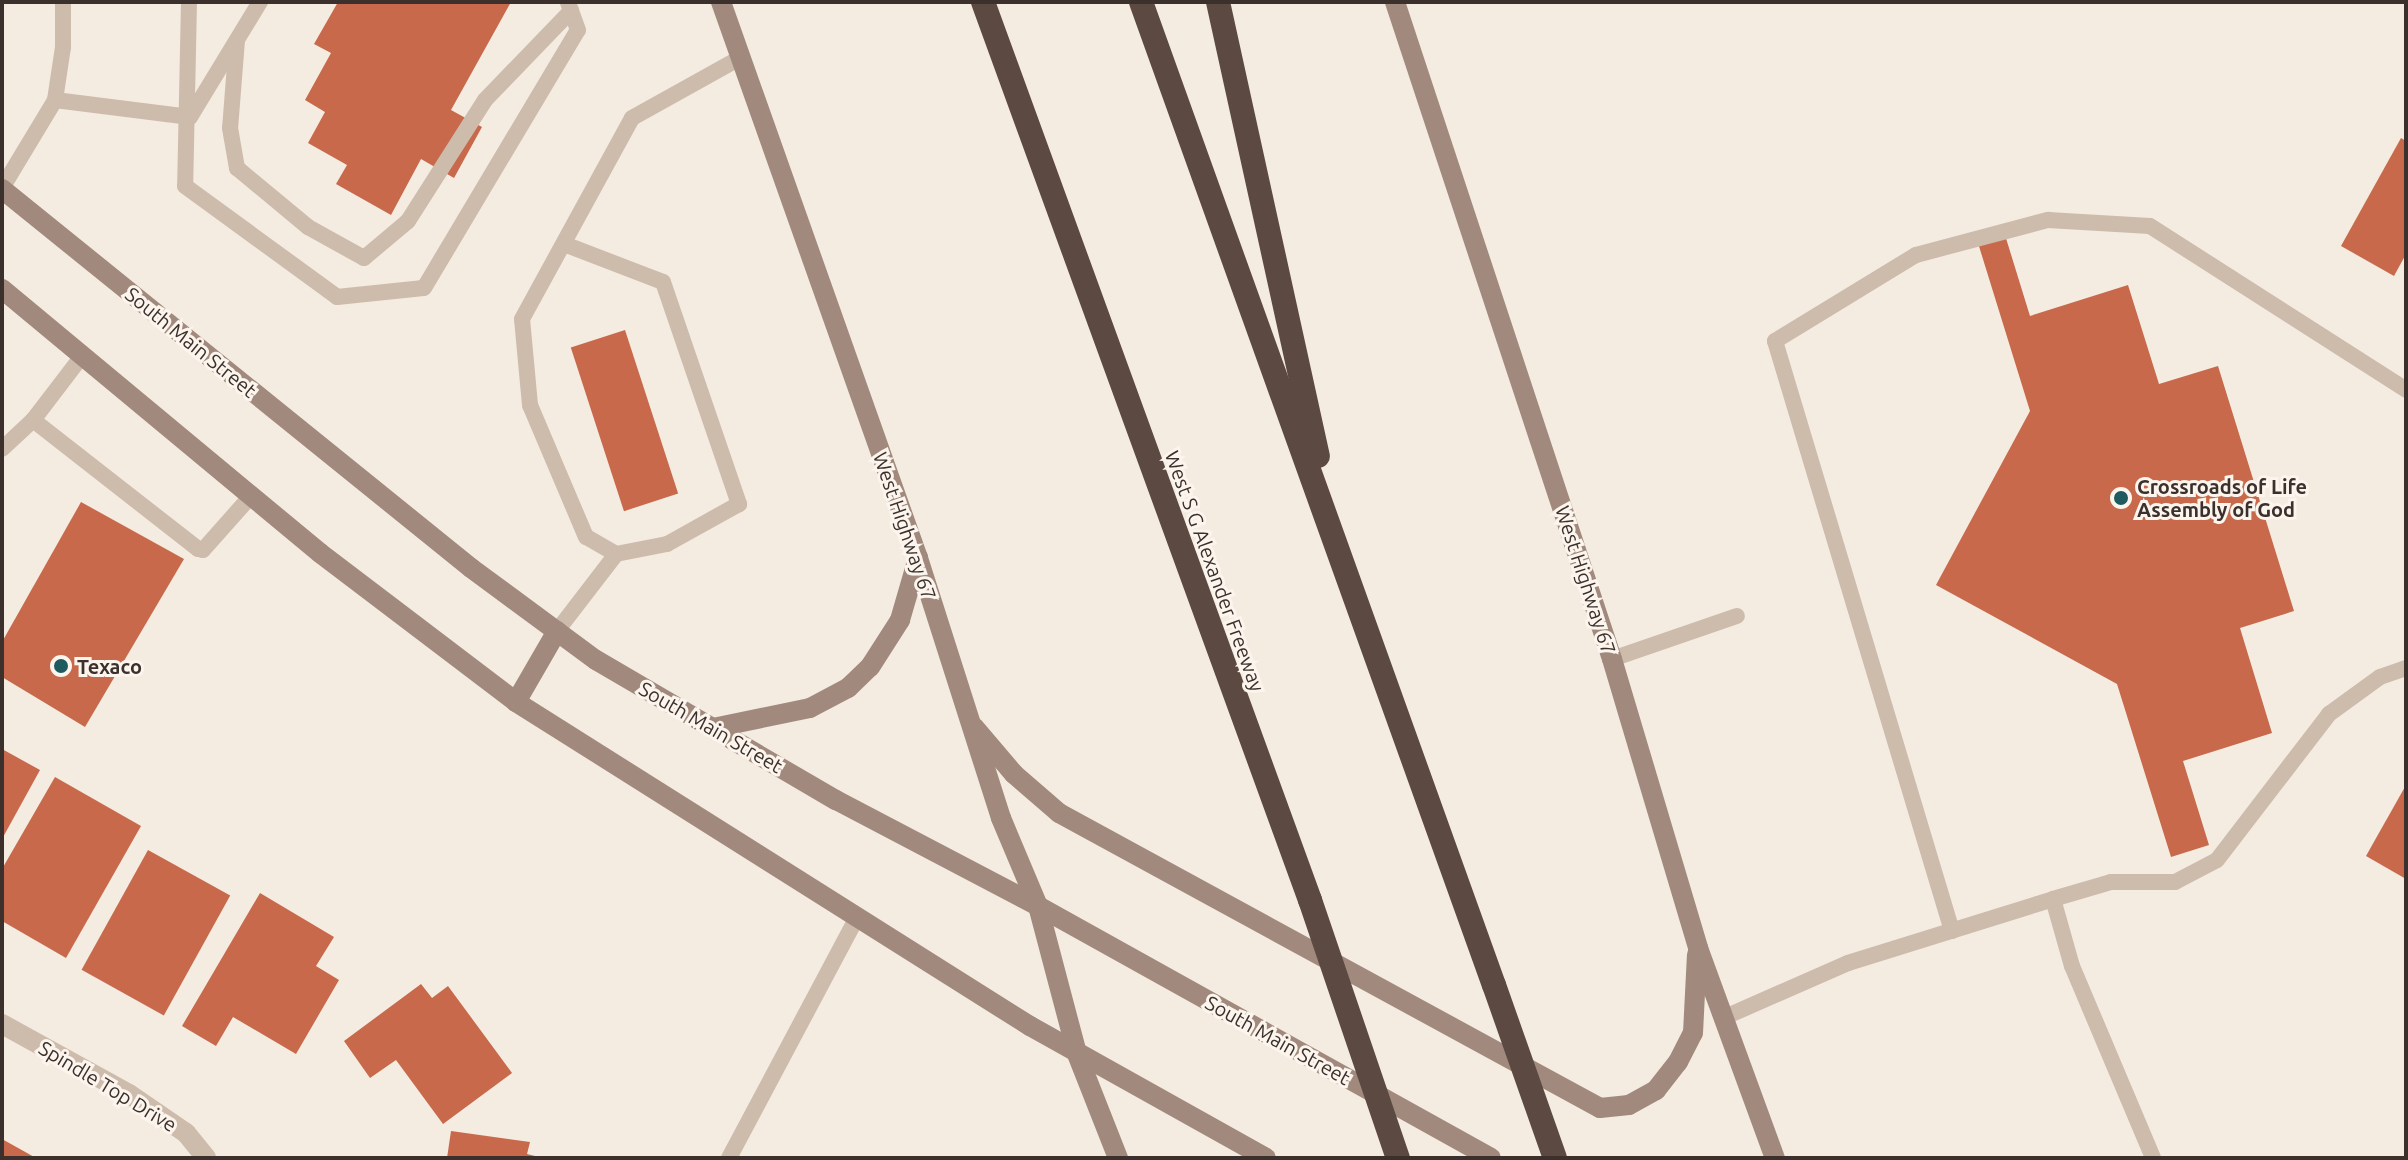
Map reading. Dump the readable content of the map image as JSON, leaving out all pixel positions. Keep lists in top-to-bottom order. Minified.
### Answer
{"streets":{"highway":["West S G Alexander Freeway"],"main road":["South Main Street","West Highway 67"],"street":["Spindle Top Drive"]},"crossings":[["South Main Street","West Highway 67"]],"places":["Crossroads of Life Assembly of God","Texaco"]}
